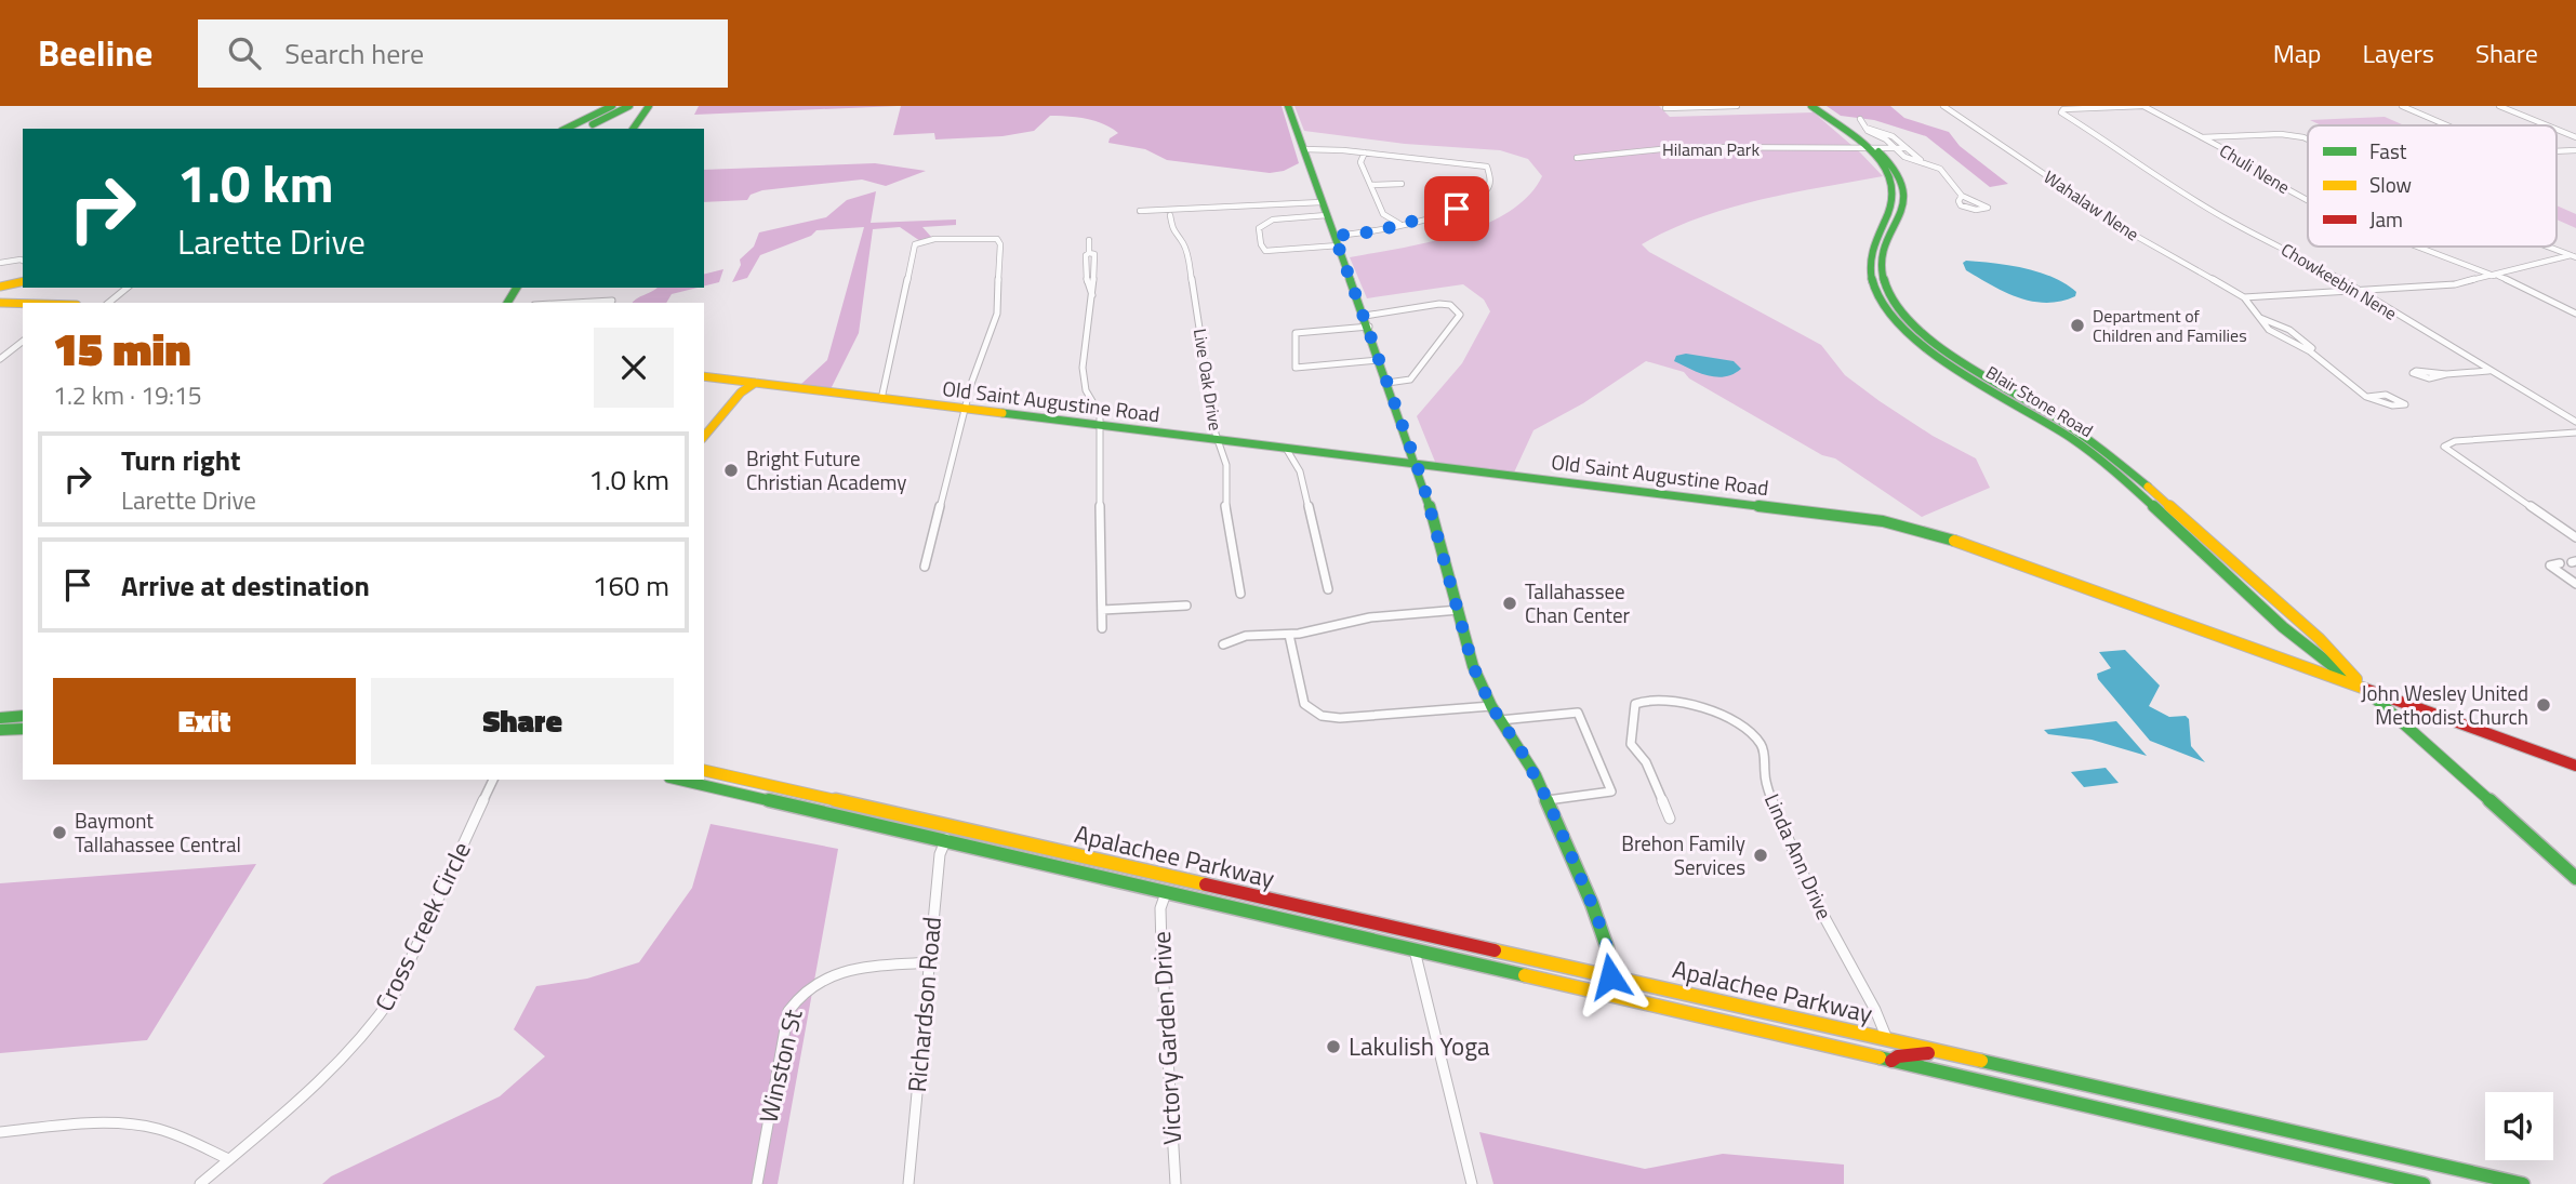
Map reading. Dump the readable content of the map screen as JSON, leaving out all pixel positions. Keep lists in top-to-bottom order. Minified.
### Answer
{"streets":{"main road":["Old Saint Augustine Road","Blair Stone Road","Apalachee Parkway"],"street":["Hilaman Park","Chuli Nene","Wahalaw Nene","Chowkeebin Nene","Live Oak Drive","Linda Ann Drive","Cross Creek Circle","Richardson Road","Victory Garden Drive","Winston St"]},"crossings":[["Chuli Nene","Chowkeebin Nene"],["Live Oak Drive","Old Saint Augustine Road"],["Old Saint Augustine Road","Blair Stone Road"],["Apalachee Parkway","Linda Ann Drive"],["Apalachee Parkway","Richardson Road"],["Apalachee Parkway","Victory Garden Drive"],["Richardson Road","Winston St"]],"places":["Department of Children and Families","Bright Future Christian Academy","Tallahassee Chan Center","John Wesley United Methodist Church","Baymont Tallahassee Central","Brehon Family Services","Lakulish Yoga"],"legend":["Fast","Slow","Jam"],"page":{"header":"Beeline","search":"Search here","nav":["Map","Layers","Share"],"turn":["1.0 km","Larette Drive"],"heading":["15 min","1.2 km · 19:15"],"list":[{"name":"Turn right","note":"Larette Drive","value":"1.0 km"},{"name":"Arrive at destination","value":"160 m"}],"buttons":["Exit","Share"]}}
